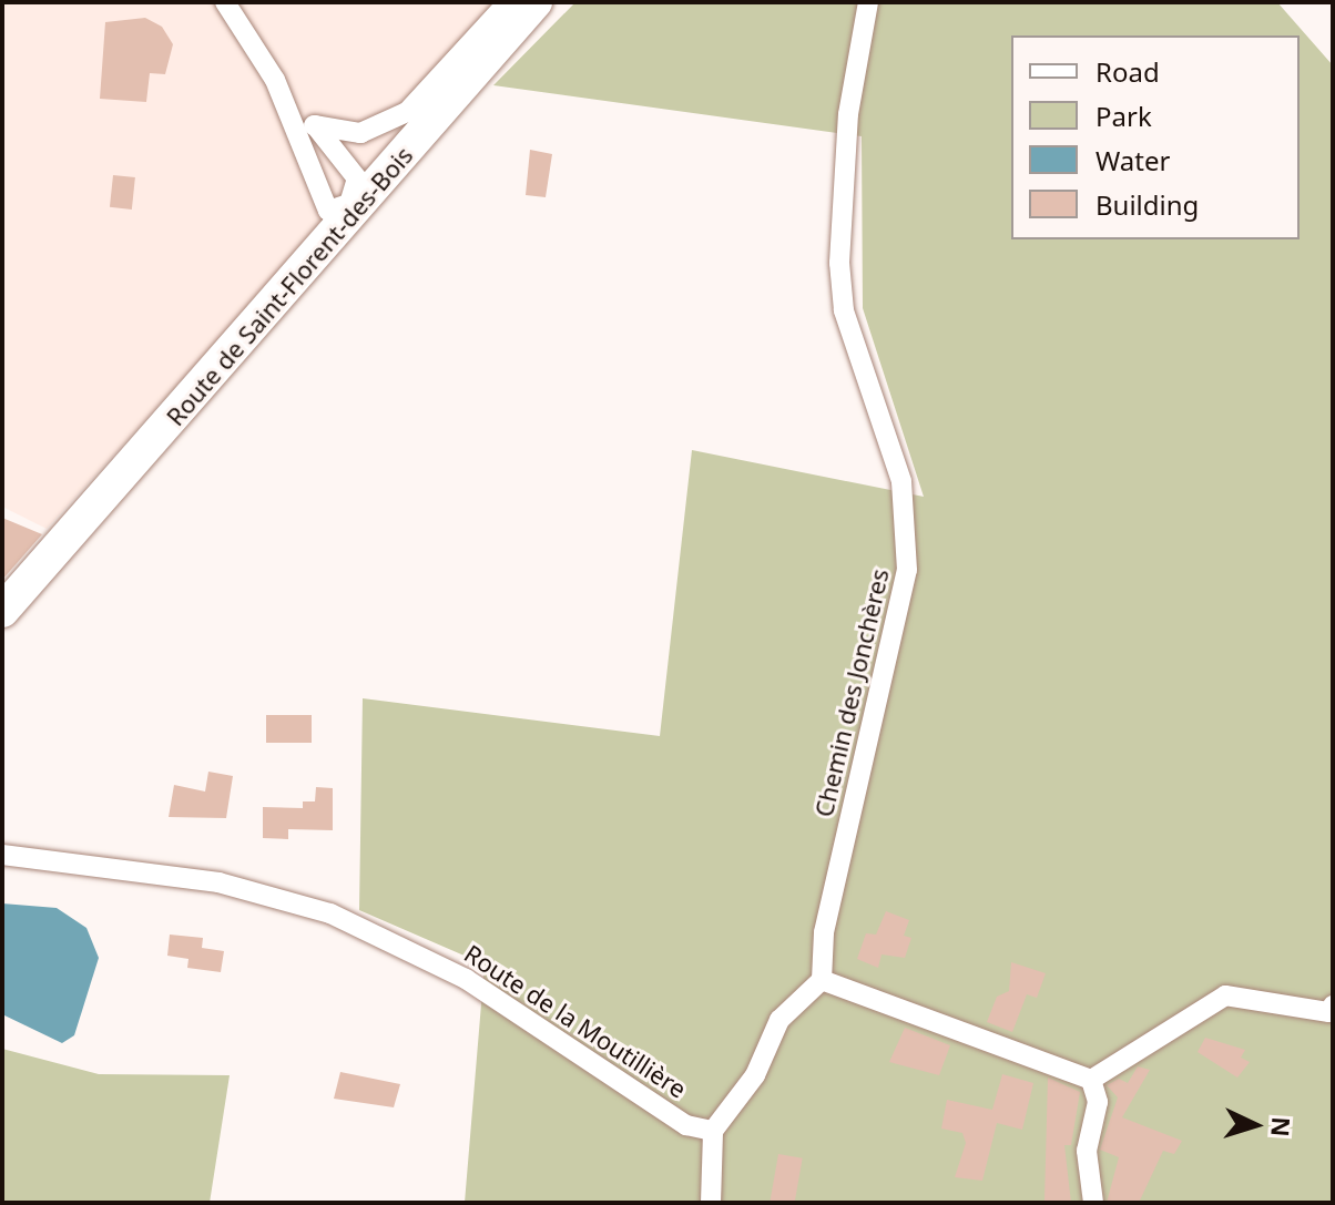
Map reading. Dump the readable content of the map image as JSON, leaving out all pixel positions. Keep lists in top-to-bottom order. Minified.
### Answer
{"streets":{"main road":["Route de Saint-Florent-des-Bois"],"street":["Chemin des Jonchères","Route de la Moutillière"]},"legend":["Road","Park","Water","Building"],"north":"right"}
